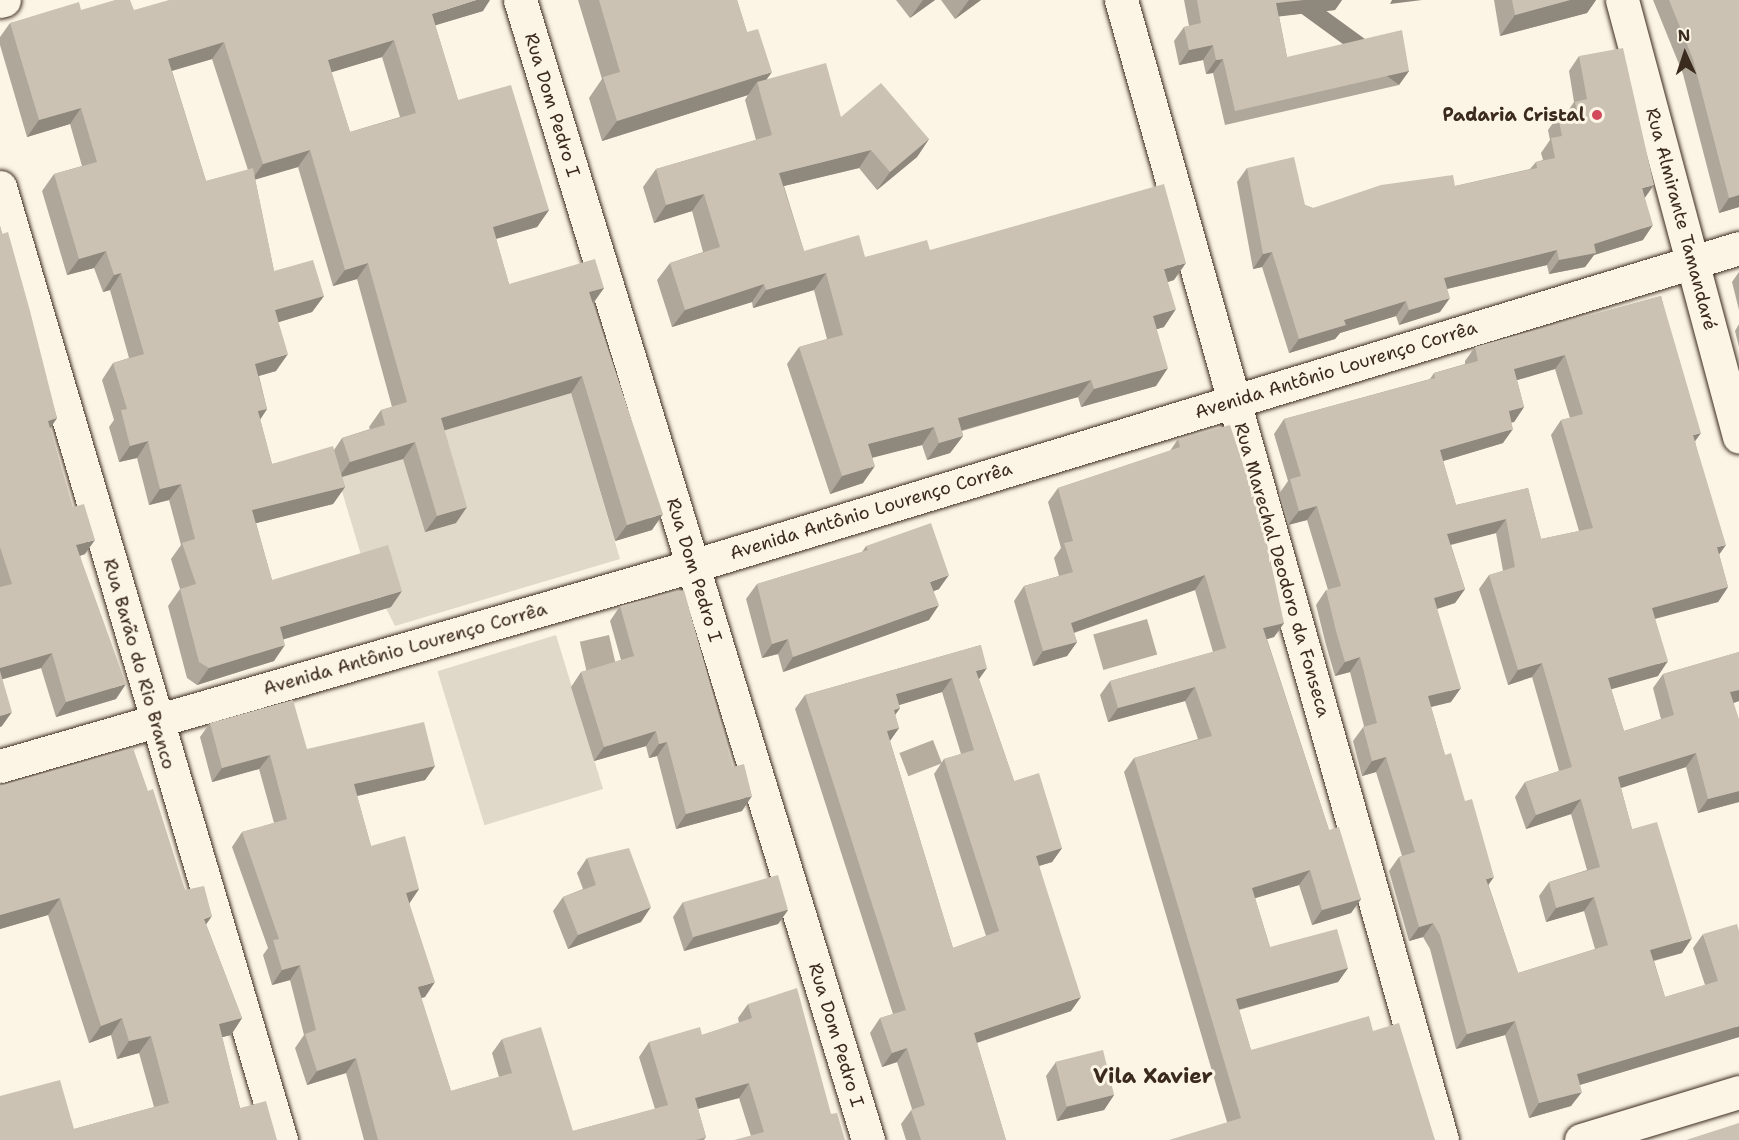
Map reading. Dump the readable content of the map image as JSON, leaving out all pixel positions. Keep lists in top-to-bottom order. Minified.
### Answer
{"streets":{"street":["Rua Dom Pedro I","Rua Almirante Tamandaré","Avenida Antônio Lourenço Corrêa","Rua Marechal Deodoro da Fonseca","Rua Barão do Rio Branco"]},"crossings":[["Rua Dom Pedro I","Avenida Antônio Lourenço Corrêa"],["Rua Almirante Tamandaré","Avenida Antônio Lourenço Corrêa"],["Avenida Antônio Lourenço Corrêa","Rua Marechal Deodoro da Fonseca"],["Avenida Antônio Lourenço Corrêa","Rua Barão do Rio Branco"]],"districts":["Vila Xavier"],"places":["Padaria Cristal"],"north":"top"}
